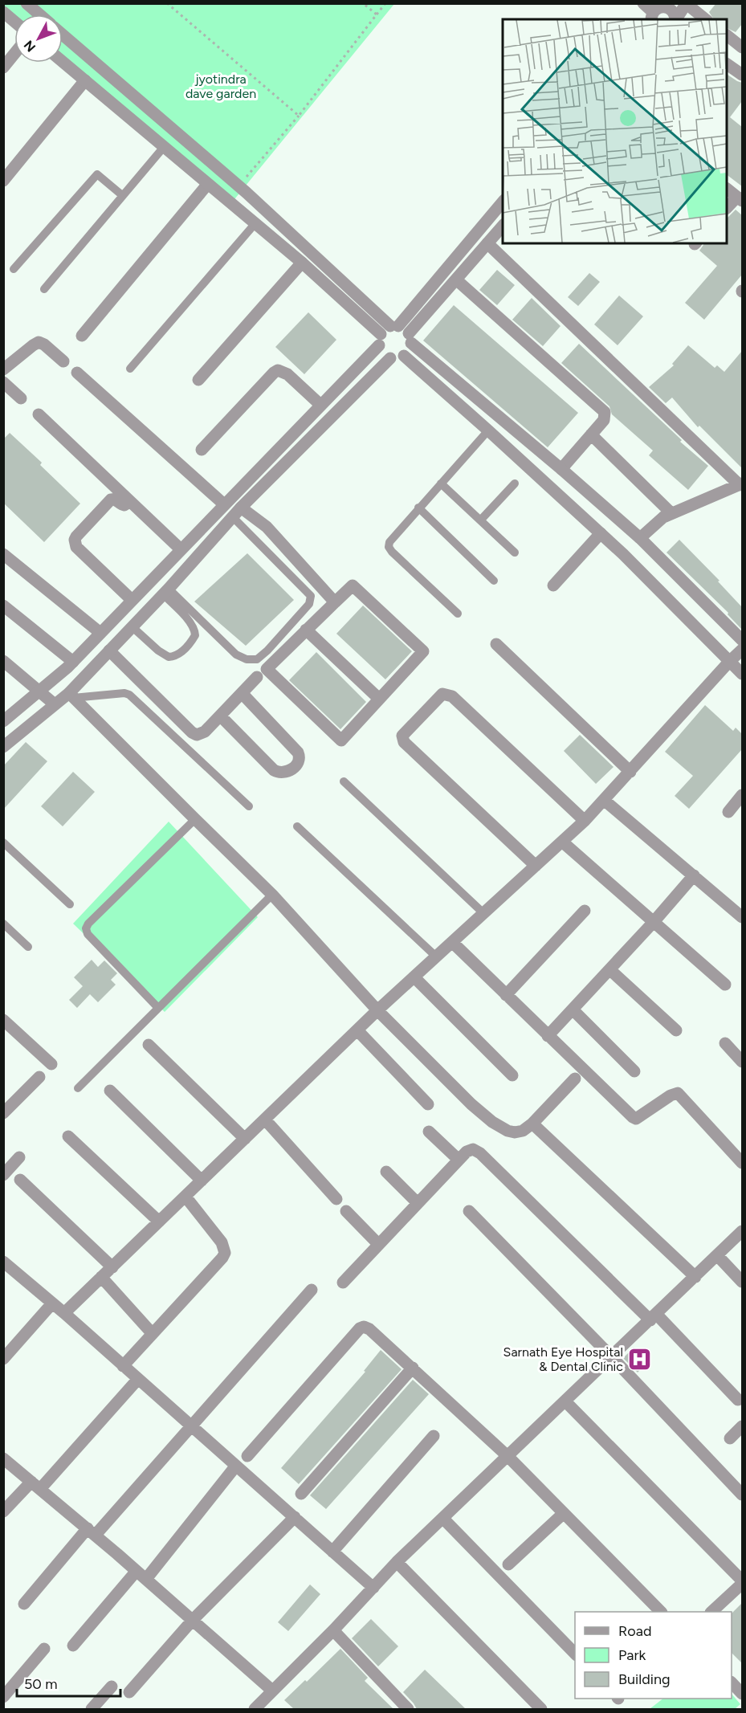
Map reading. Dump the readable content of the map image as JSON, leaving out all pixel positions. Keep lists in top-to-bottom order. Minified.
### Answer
{"parks":["jyotindra dave garden"],"places":{"hospital":["Sarnath Eye Hospital & Dental Clinic"]},"legend":["Road","Park","Building"],"scale_bar":"50 m","north":"bottom left"}
